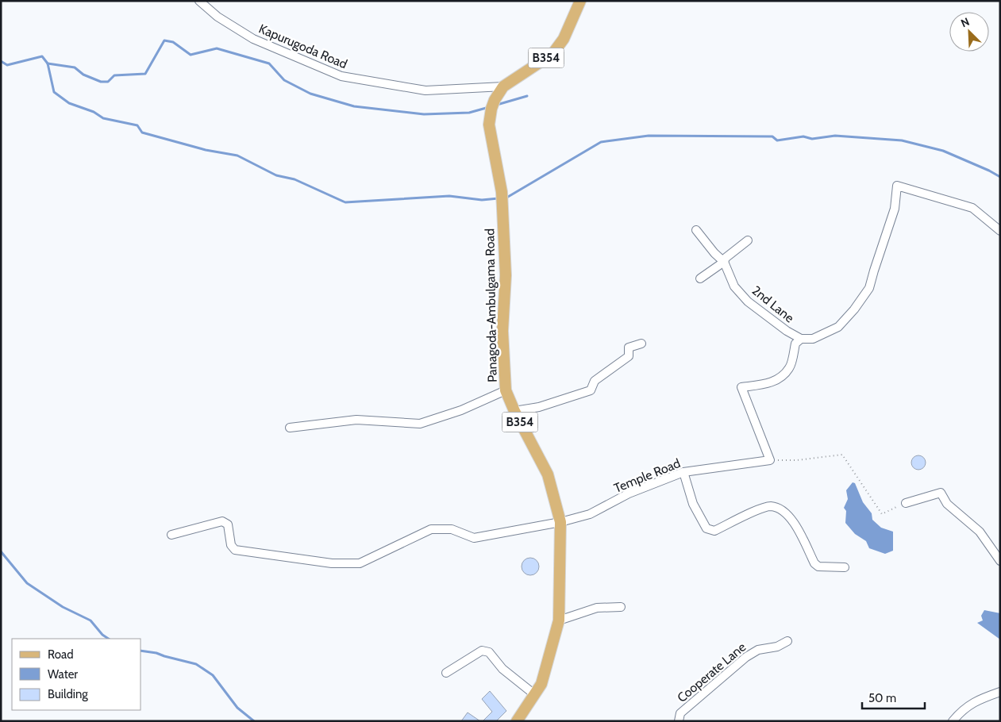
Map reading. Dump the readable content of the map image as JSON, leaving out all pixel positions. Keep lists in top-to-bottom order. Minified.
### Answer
{"streets":{"main road":["B354","Panagoda-Ambulgama Road"],"street":["Kapurugoda Road","2nd Lane","Temple Road","Cooperate Lane"]},"crossings":[["Kapurugoda Road","Panagoda-Ambulgama Road"],["Panagoda-Ambulgama Road","Temple Road"]],"legend":["Road","Water","Building"],"scale_bar":"50 m","north":"top left"}
